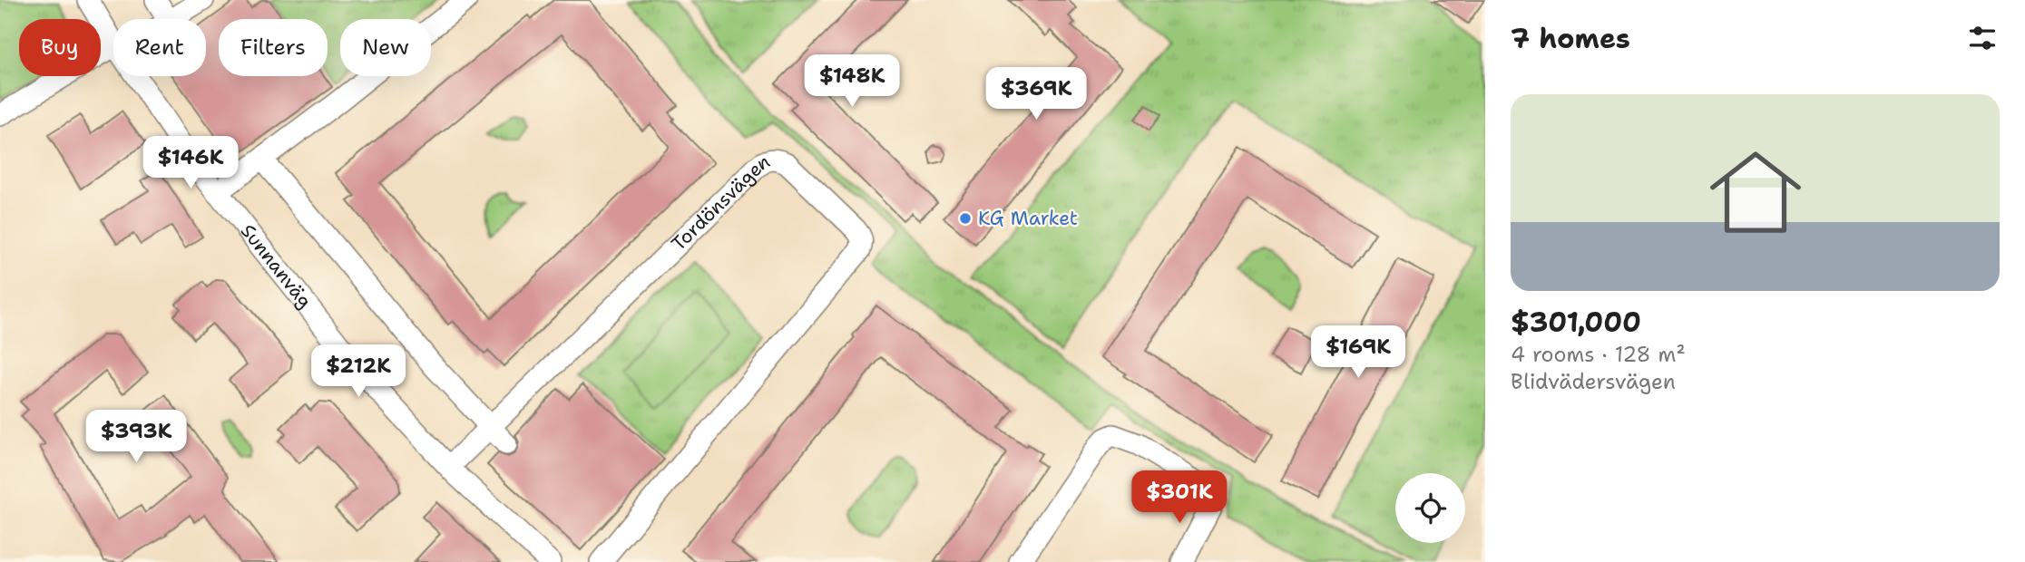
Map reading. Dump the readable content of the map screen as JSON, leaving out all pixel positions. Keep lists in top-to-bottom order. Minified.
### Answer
{"streets":{"street":["Tordönsvägen","Sunnanväg"]},"crossings":[["Tordönsvägen","Sunnanväg"]],"places":["KG Market"],"page":{"heading":"7 homes","chip":["Buy","Rent","Filters","New"],"price":["$148K","$369K","$146K","$169K","$212K","$393K","$301K"],"list":[{"name":"$301,000","note":"4 rooms · 128 m² · Blidvädersvägen"}]}}
